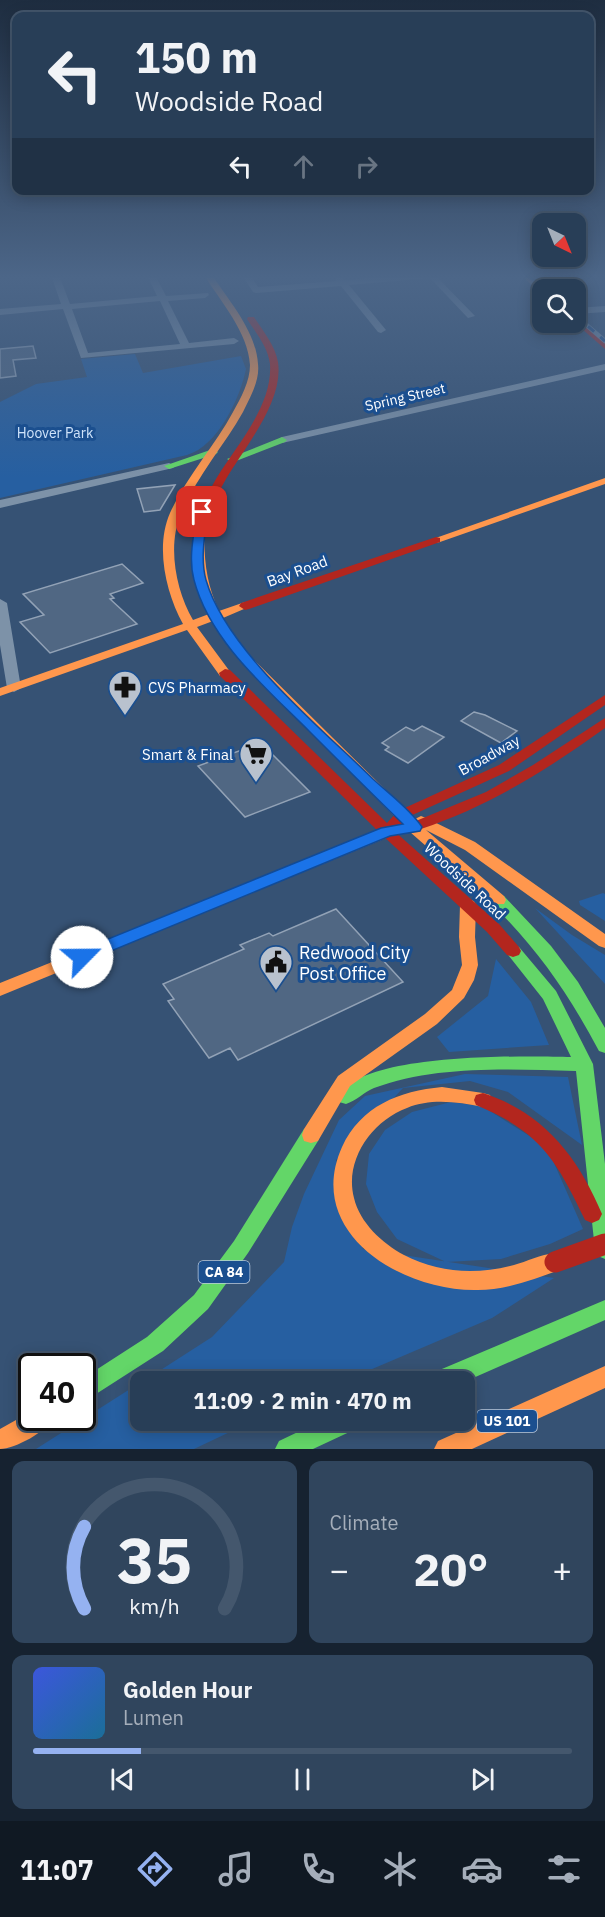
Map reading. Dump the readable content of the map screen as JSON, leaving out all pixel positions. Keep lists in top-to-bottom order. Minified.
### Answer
{"streets":{"main road":["Bay Road","Broadway","Woodside Road","CA 84","US 101"],"street":["Spring Street"]},"crossings":[["Bay Road","Woodside Road"],["Broadway","Woodside Road"]],"parks":["Hoover Park"],"places":{"pharmacy":["CVS Pharmacy"],"supermarket":["Smart & Final"],"public building":["Redwood City Post Office"]},"north":"bottom right","page":{"turn":["150 m","Woodside Road"],"limit":"40","trip":"11:09 · 2 min · 470 m","tile":"Climate","heat":["−","20°","+"],"song":["Golden Hour","Lumen"],"tabs":"11:07","gauge":["35","km/h"]}}
